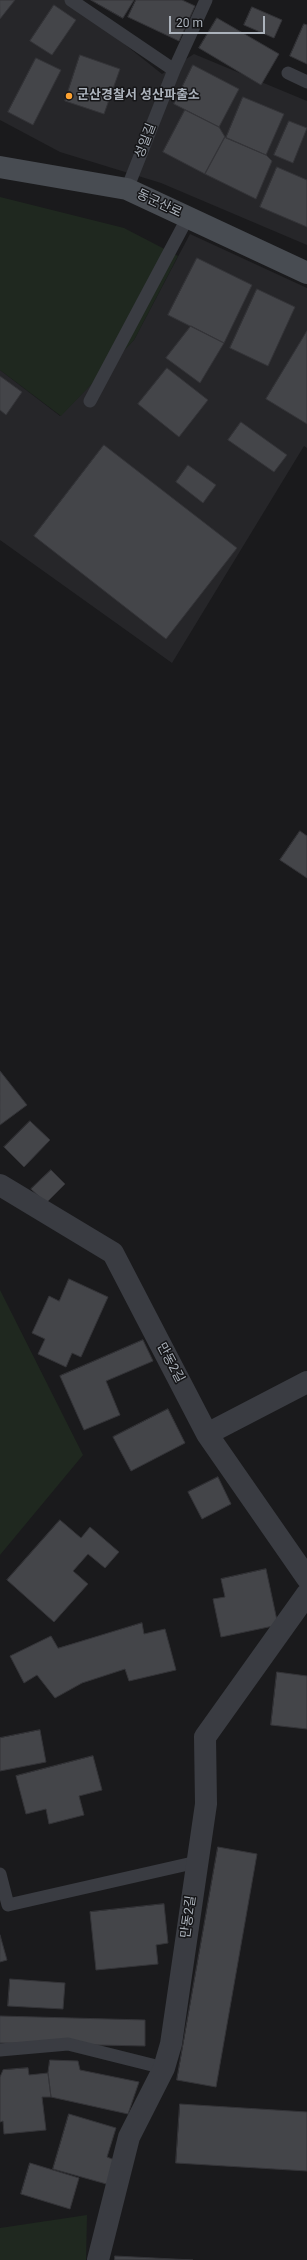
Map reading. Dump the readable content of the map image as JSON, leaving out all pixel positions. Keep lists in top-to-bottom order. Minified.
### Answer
{"streets":{"main road":["동군산로"],"street":["만동2길"],"lane":["성일길"]},"crossings":[["성일길","동군산로"]],"places":["군산경찰서 성산파출소"],"scale_bar":"20 m"}
